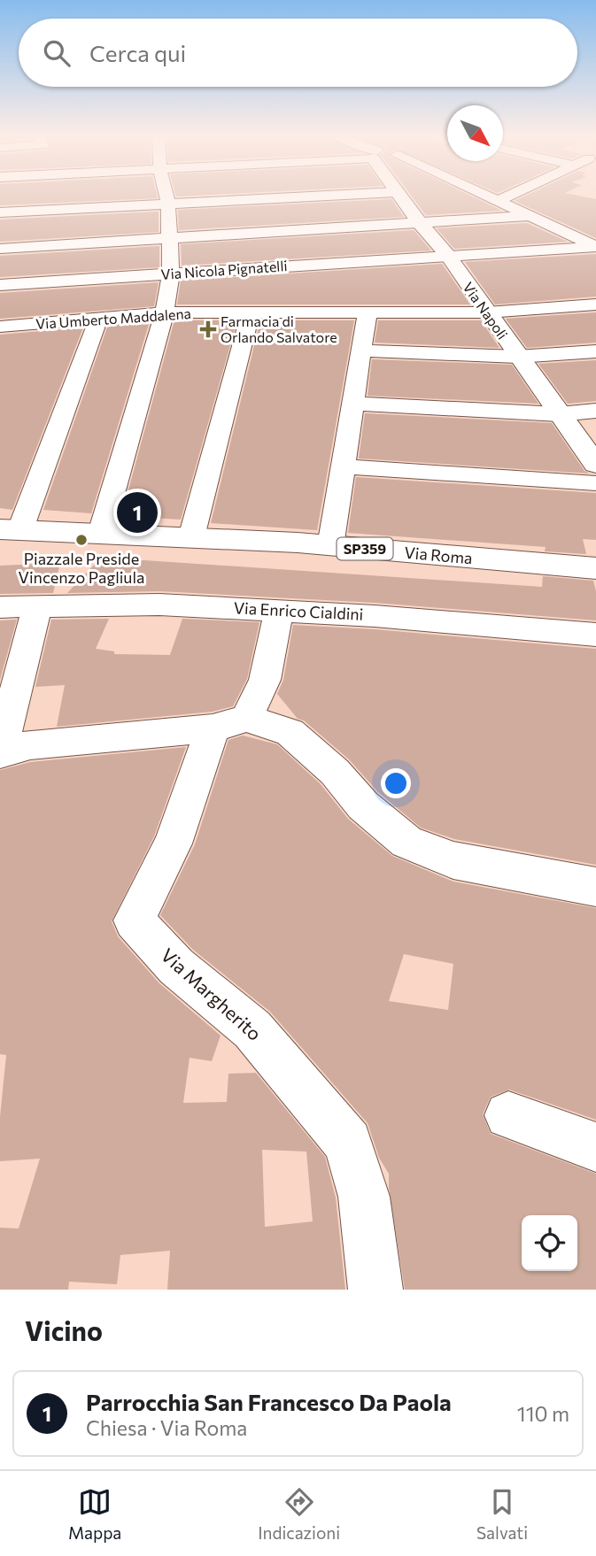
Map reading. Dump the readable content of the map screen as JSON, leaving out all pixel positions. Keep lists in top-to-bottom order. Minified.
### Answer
{"streets":{"main road":["Via Napoli","SP359","Via Roma"],"street":["Via Nicola Pignatelli","Via Umberto Maddalena","Via Enrico Cialdini","Via Margherito"]},"crossings":[["Via Nicola Pignatelli","Via Napoli"],["Via Napoli","Via Umberto Maddalena"],["SP359","Via Roma"]],"places":{"health":["Farmacia di Orlando Salvatore"],"other":["Piazzale Preside Vincenzo Pagliula"]},"north":"bottom right","page":{"search":"Cerca qui","pins":"1","heading":"Vicino","list":[{"mark":"1","name":"Parrocchia San Francesco Da Paola","note":"Chiesa · Via Roma","value":"110 m"}],"nav":["Mappa","Indicazioni","Salvati"]}}
